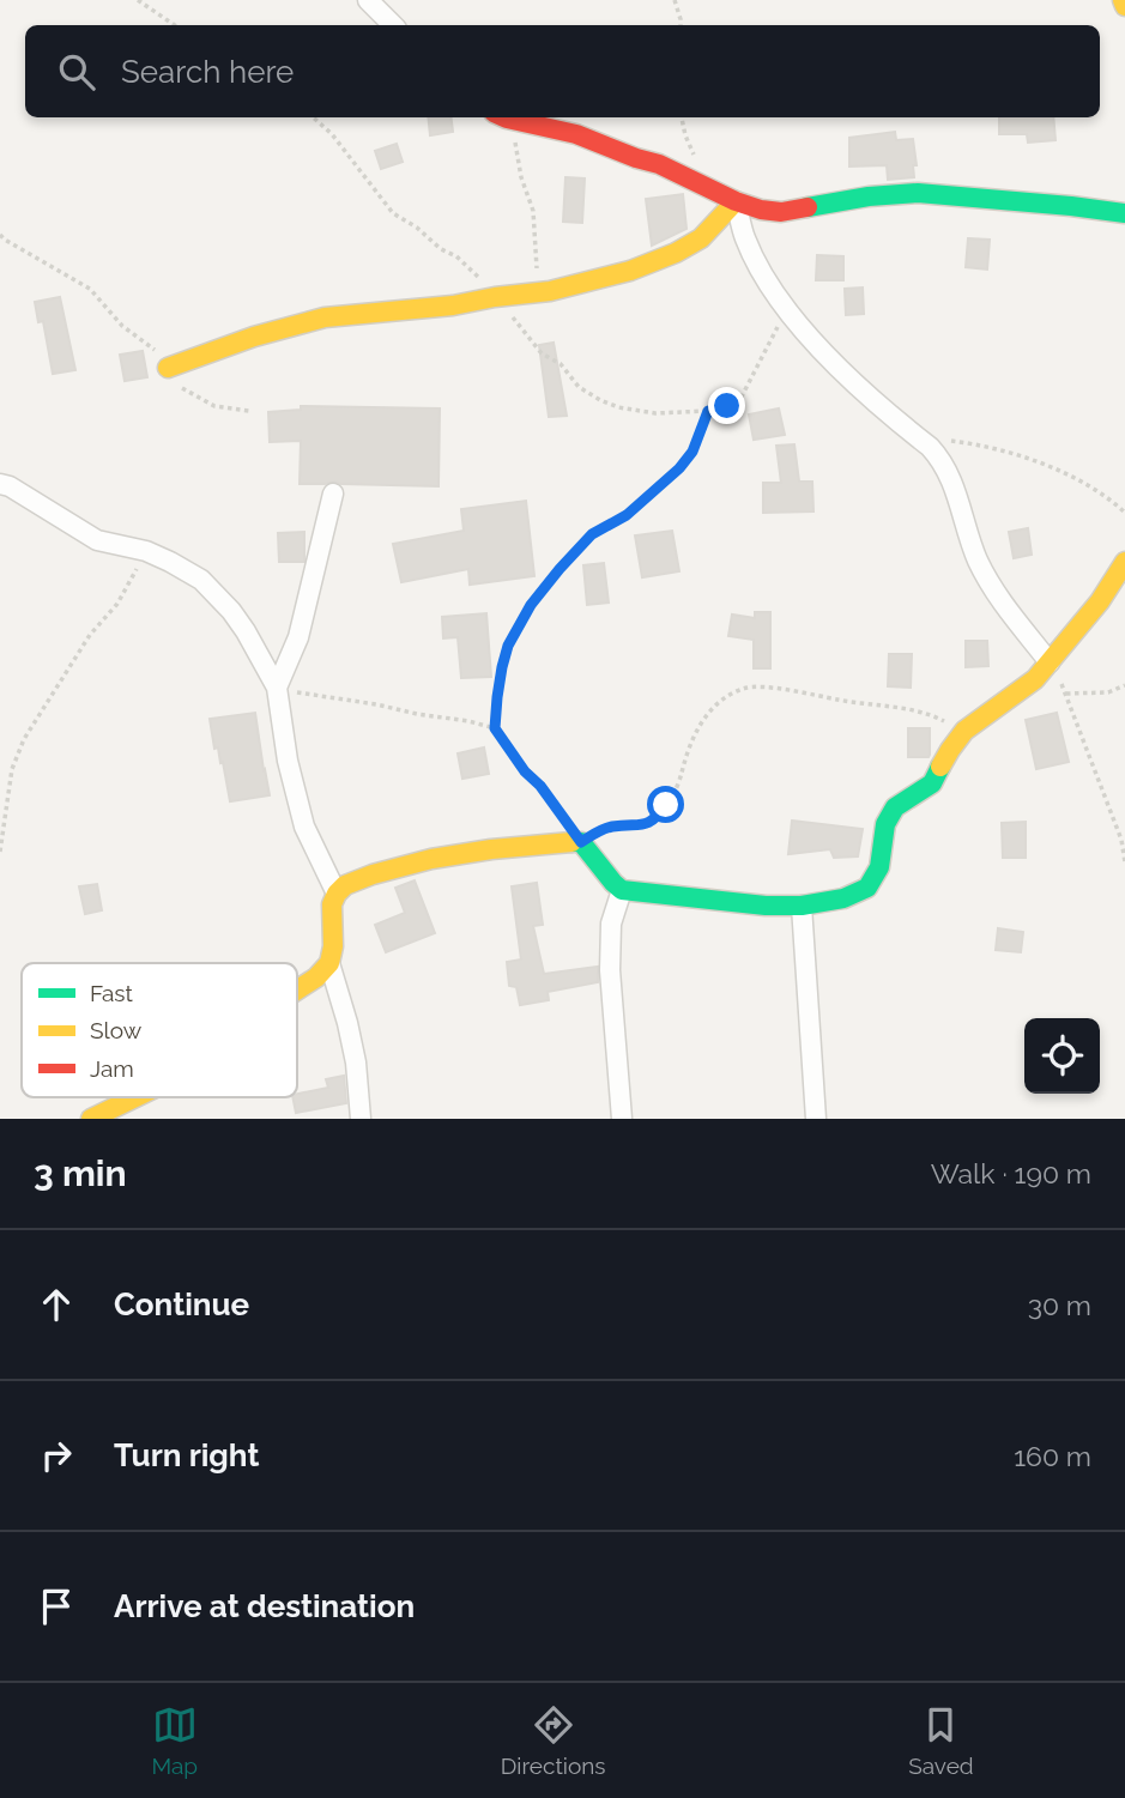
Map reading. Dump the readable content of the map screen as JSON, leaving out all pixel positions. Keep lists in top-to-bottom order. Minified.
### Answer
{"legend":["Fast","Slow","Jam"],"page":{"search":"Search here","heading":["3 min","Walk · 190 m"],"list":[["Continue","30 m"],["Turn right","160 m"],"Arrive at destination"],"nav":["Map","Directions","Saved"]}}
